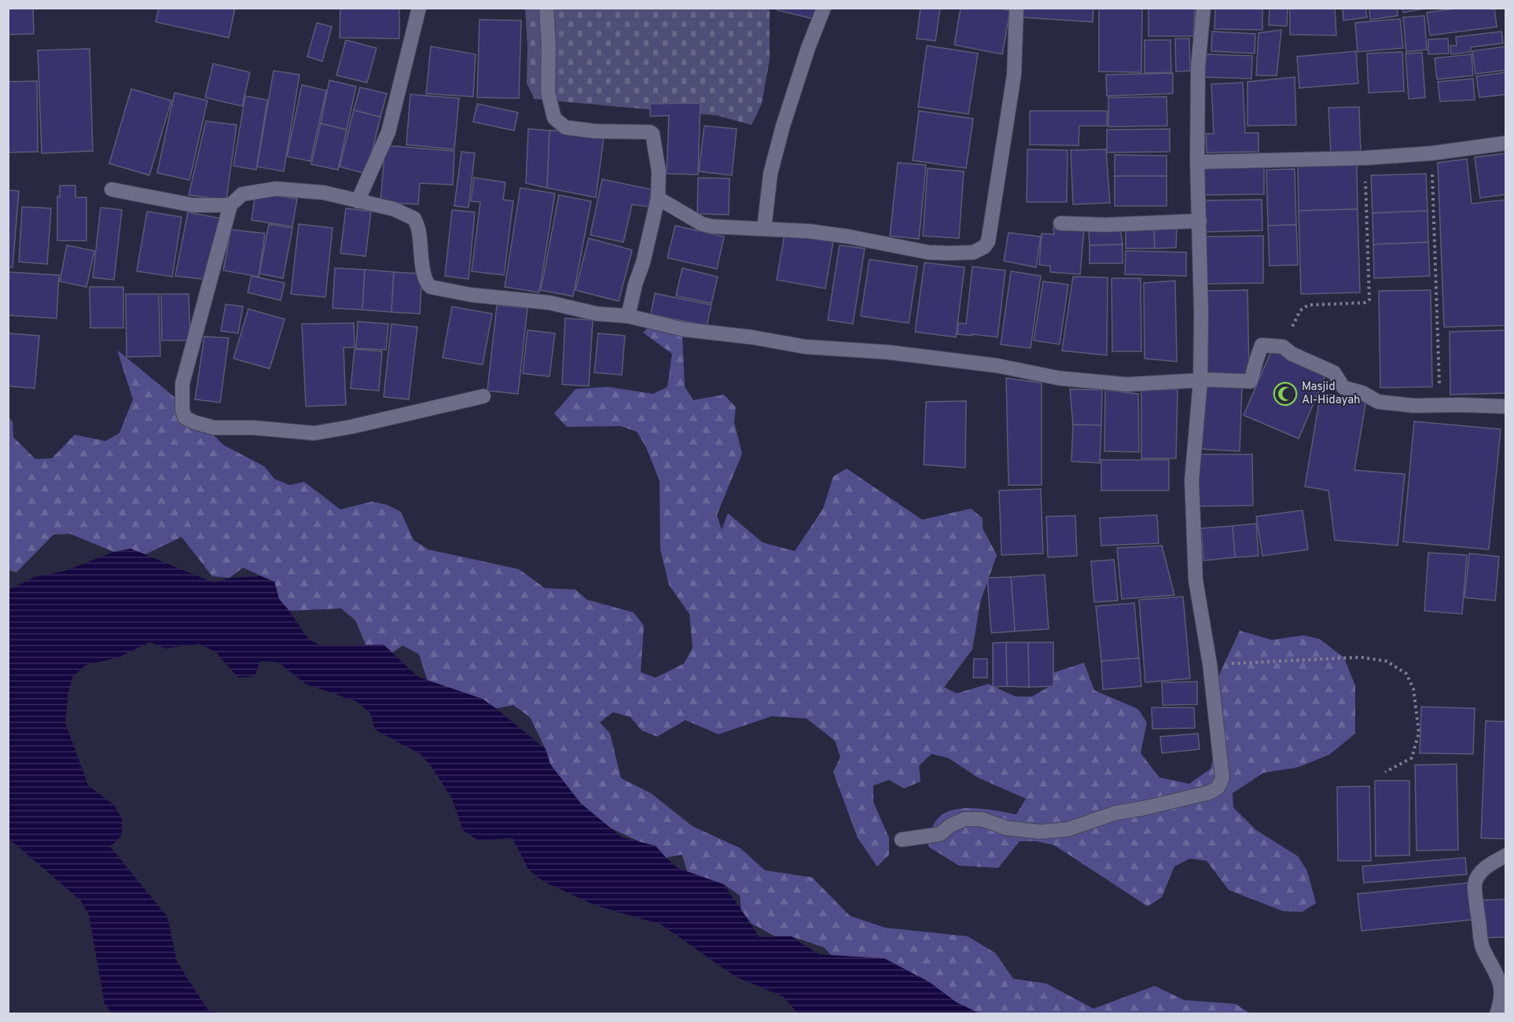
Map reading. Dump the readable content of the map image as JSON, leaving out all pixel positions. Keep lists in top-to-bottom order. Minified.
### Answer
{"places":{"mosque":["Masjid Al-Hidayah"]}}
